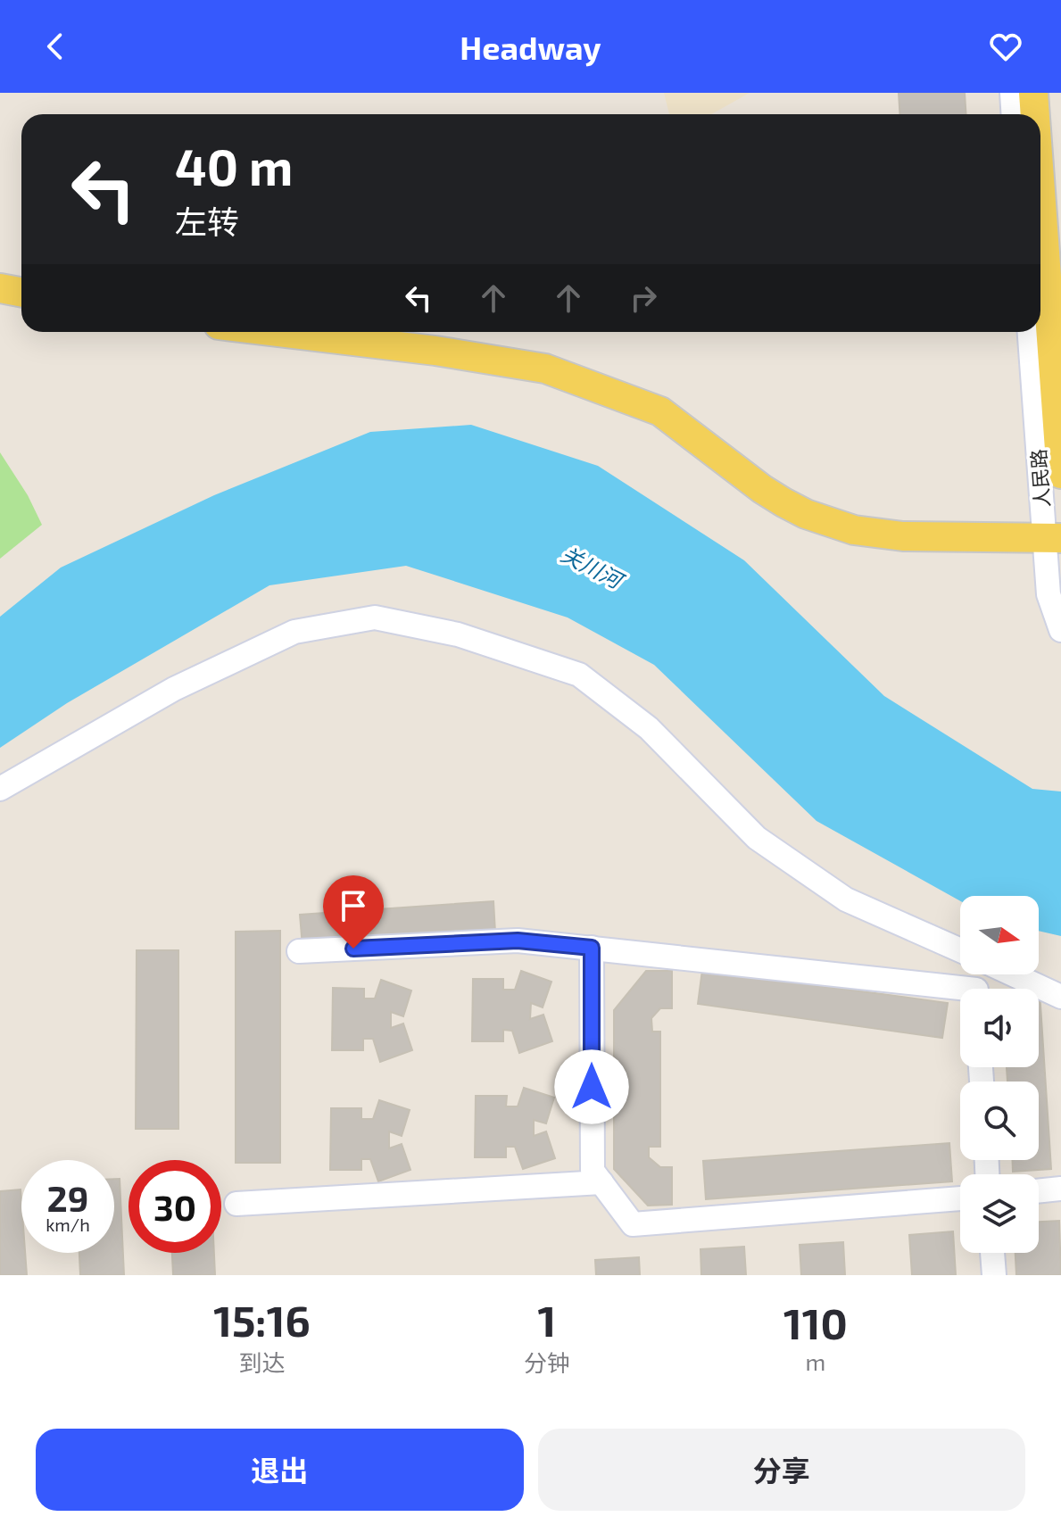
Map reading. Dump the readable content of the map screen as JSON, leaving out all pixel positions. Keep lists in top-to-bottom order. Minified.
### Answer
{"streets":{"main road":["人民路"]},"water":["关川河"],"north":"right","page":{"header":"Headway","turn":["40 m","左转"],"speed":"29 km/h","limit":"30","eta":["15:16","到达","1","分钟","110","m"],"buttons":["退出","分享"]}}
